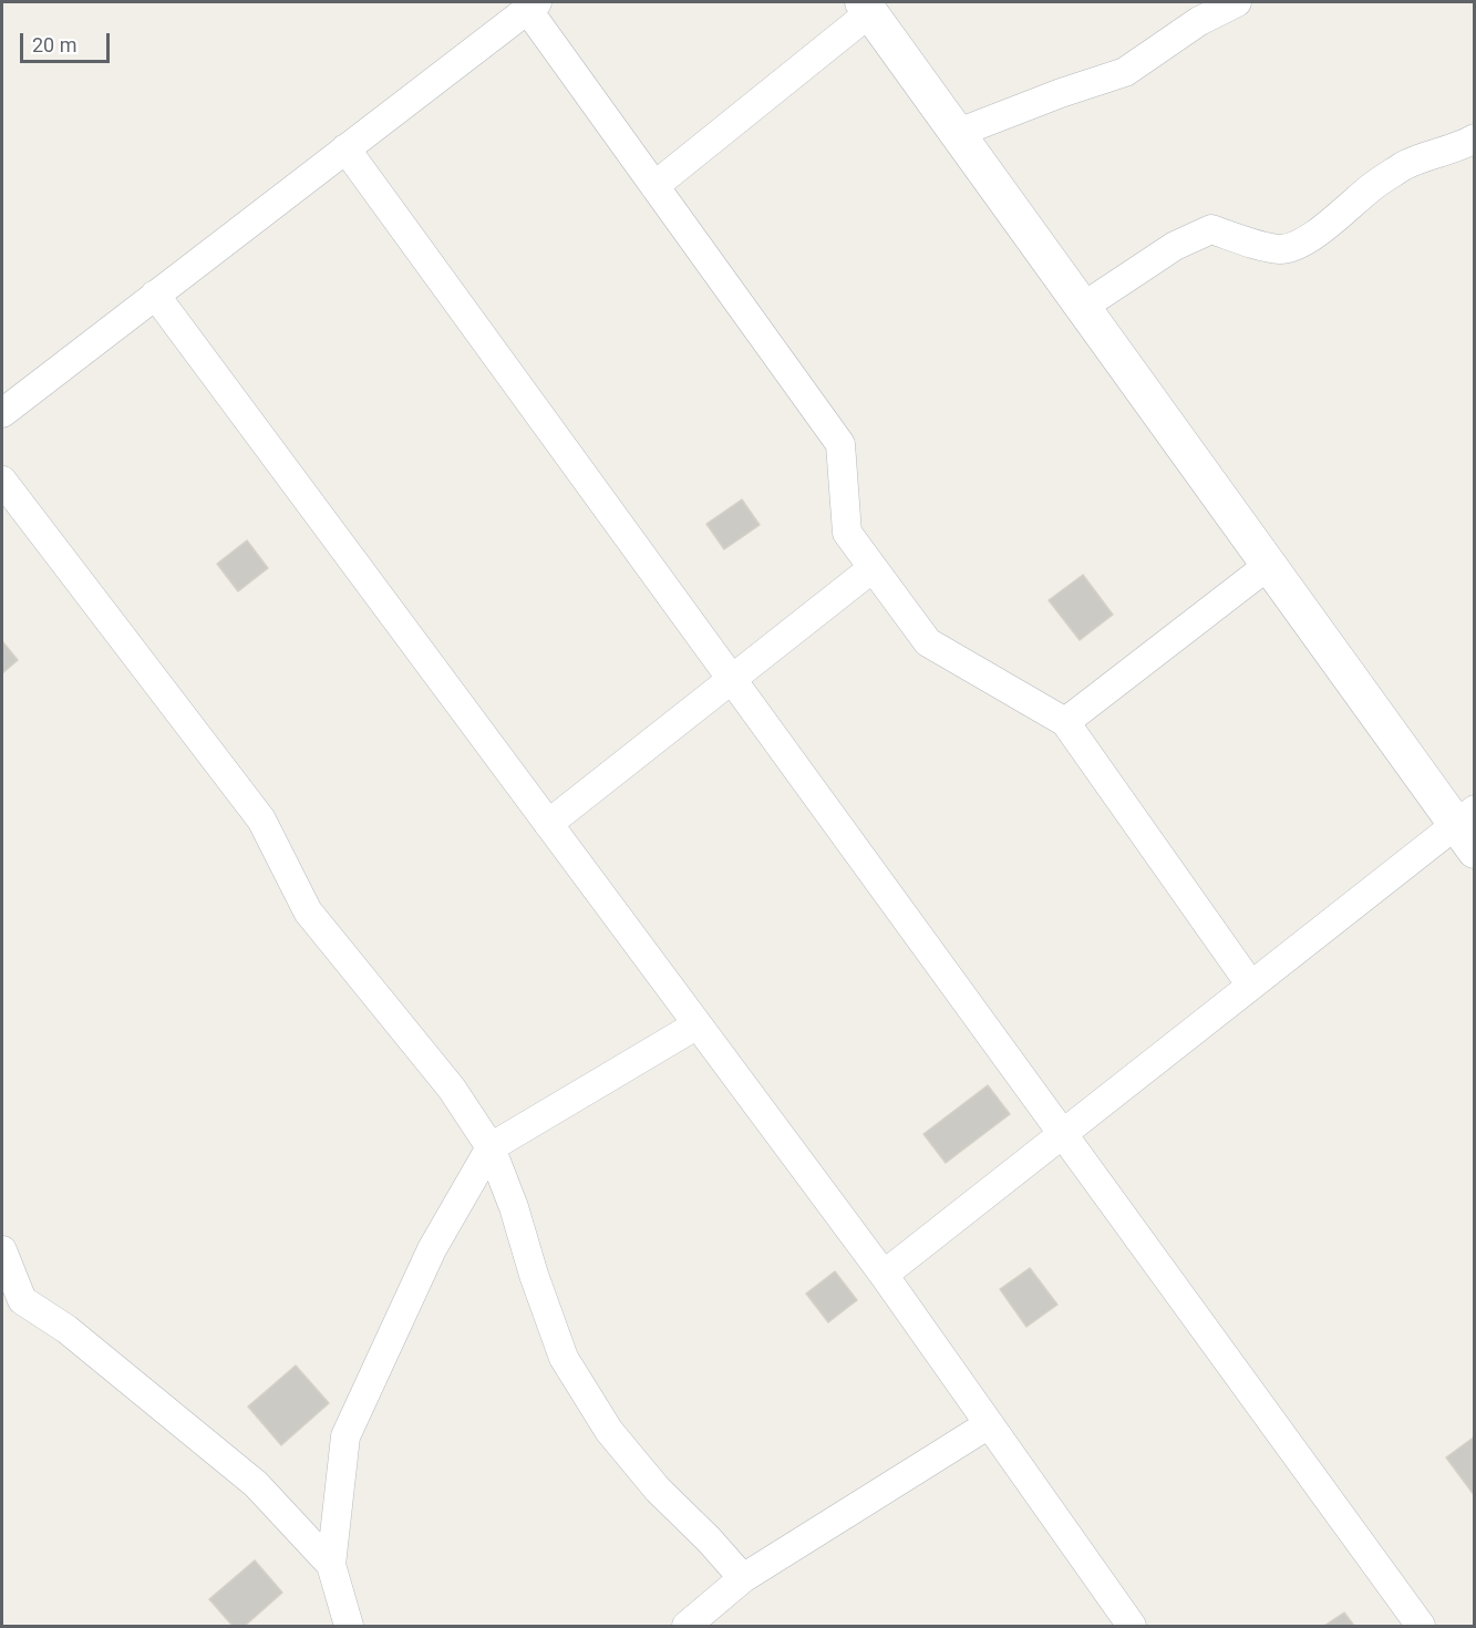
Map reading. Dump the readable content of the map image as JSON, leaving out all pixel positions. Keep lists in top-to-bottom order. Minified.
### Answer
{"scale_bar":"20 m"}
